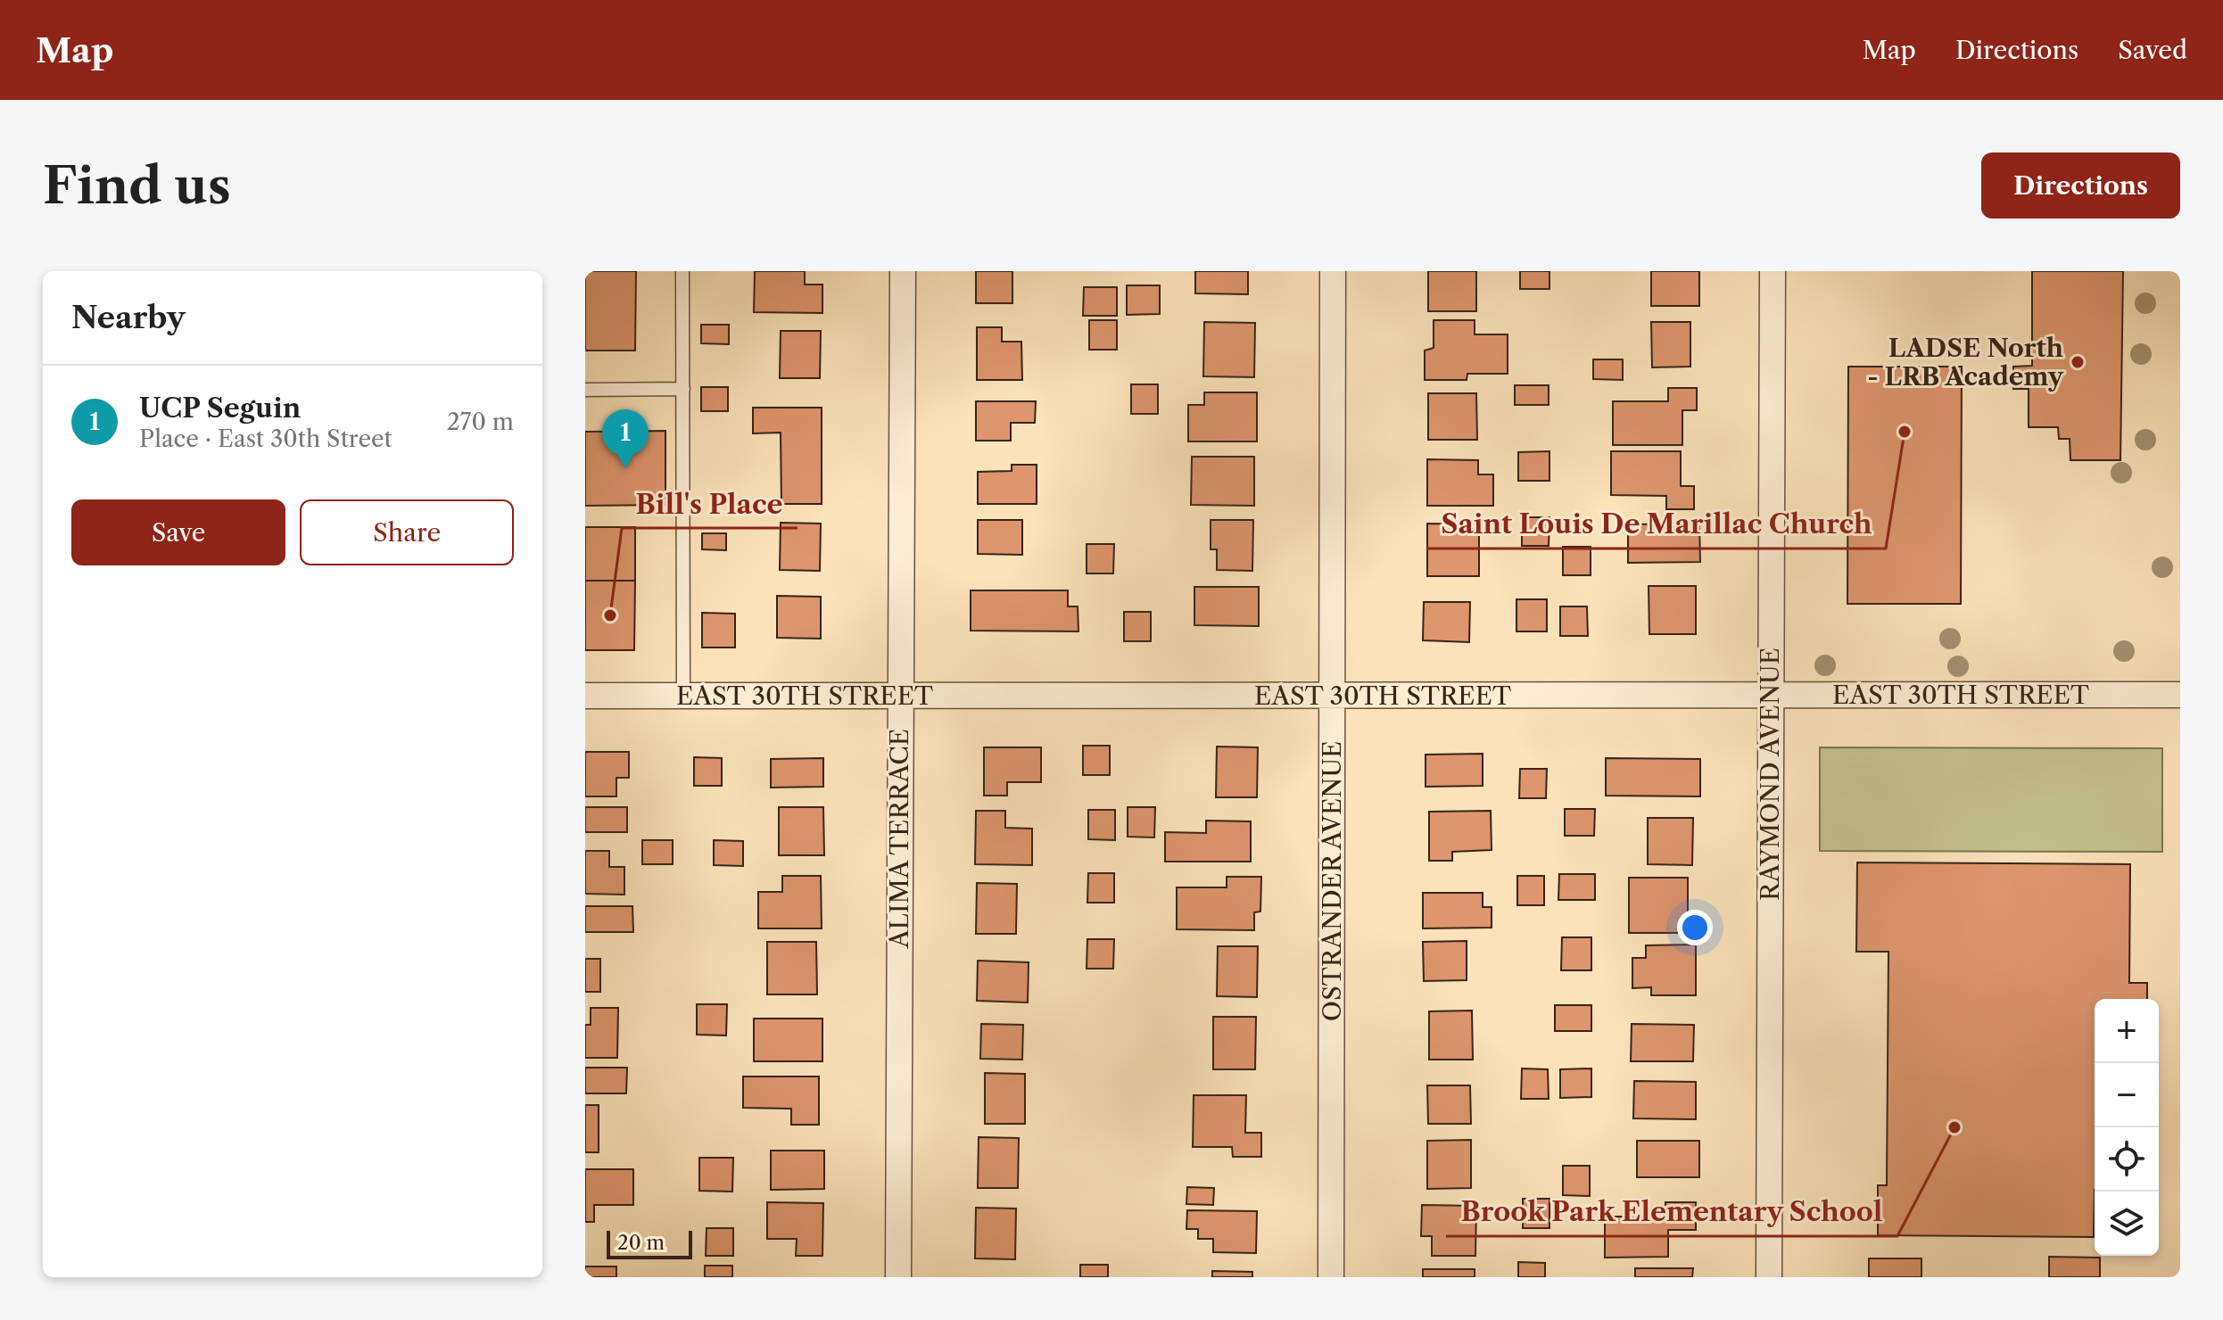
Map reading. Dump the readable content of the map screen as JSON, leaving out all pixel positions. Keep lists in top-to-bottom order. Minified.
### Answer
{"streets":{"street":["EAST 30TH STREET","RAYMOND AVENUE","ALIMA TERRACE","OSTRANDER AVENUE"]},"crossings":[["EAST 30TH STREET","RAYMOND AVENUE"],["EAST 30TH STREET","ALIMA TERRACE"],["EAST 30TH STREET","OSTRANDER AVENUE"]],"places":["LADSE North - LRB Academy","Saint Louis De Marillac Church","Bill's Place","Brook Park Elementary School"],"scale_bar":"20 m","page":{"header":"Map","nav":["Map","Directions","Saved"],"buttons":["Directions",["Save","Share"]],"title":"Find us","heading":"Nearby","list":[{"mark":"1","name":"UCP Seguin","note":"Place · East 30th Street","value":"270 m"}],"pins":"1","map_buttons":["+","−"],"scale":"20 m"}}
